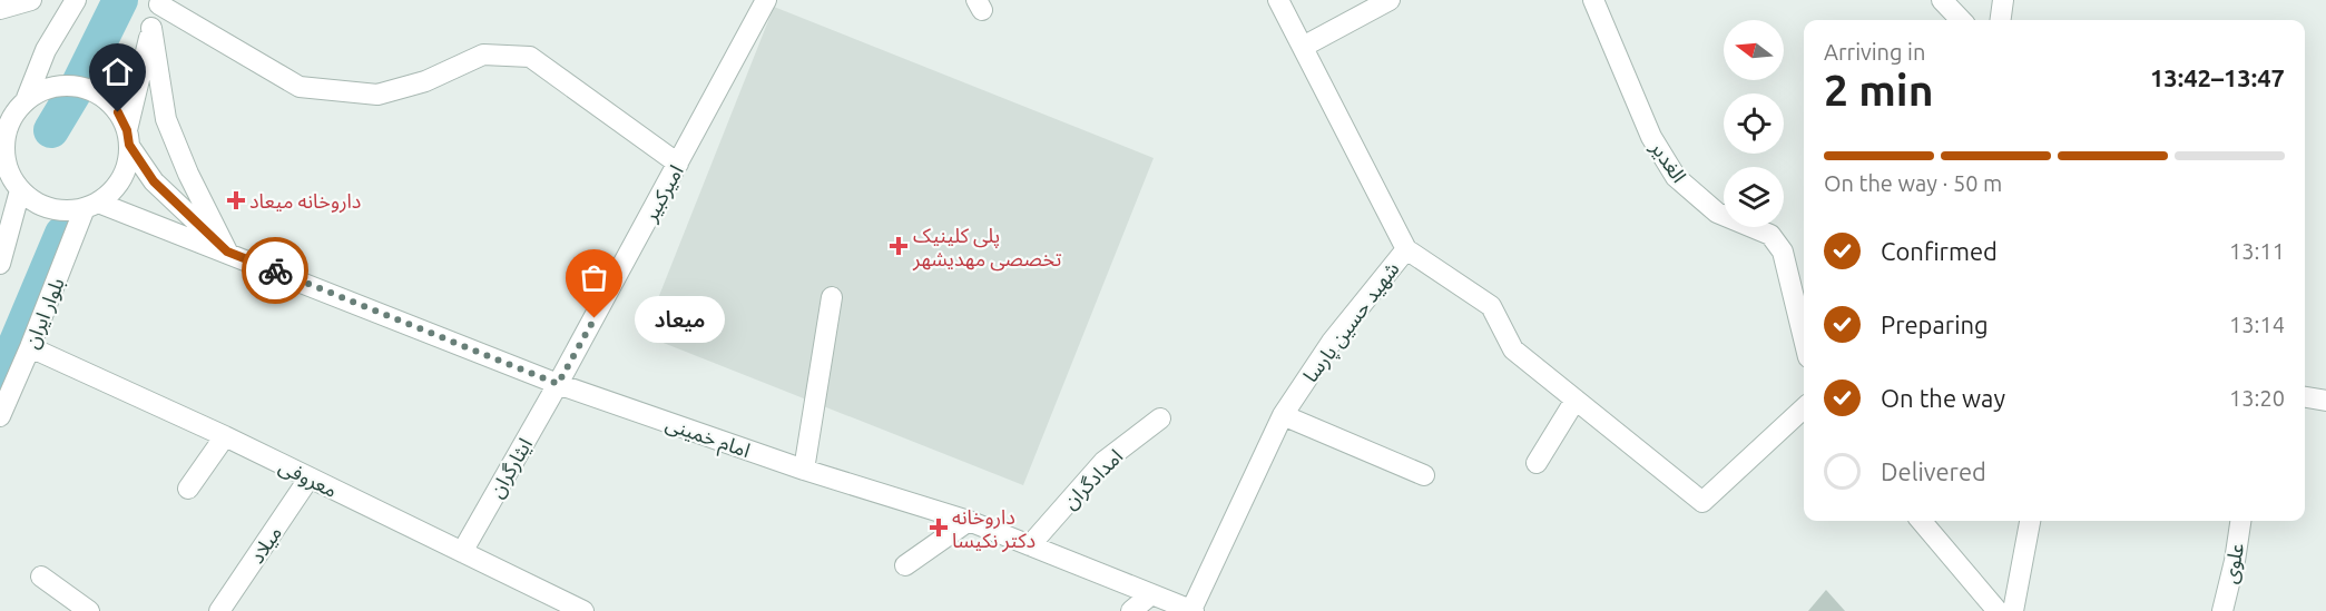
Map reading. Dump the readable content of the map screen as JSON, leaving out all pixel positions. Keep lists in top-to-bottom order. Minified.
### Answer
{"streets":{"street":["الغدیر","امیرکبیر","بلوار ایران","شهید حسین پارسا","امام خمینی","ایثارگران","معروفی","امدادگران","میلاد","علوی"]},"crossings":[["امیرکبیر","امام خمینی"],["امیرکبیر","ایثارگران"],["بلوار ایران","امام خمینی"],["بلوار ایران","معروفی"],["شهید حسین پارسا","امام خمینی"],["امام خمینی","ایثارگران"],["امام خمینی","امدادگران"],["ایثارگران","معروفی"],["معروفی","میلاد"]],"places":{"health":["داروخانه میعاد","پلی کلینیک تخصصی مهدیشهر","داروخانه دکتر نکیسا"],"other":["میعاد"]},"north":"left","page":{"heading":["2 min","Arriving in","13:42–13:47"],"bar":"On the way · 50 m","list":[["Confirmed","13:11"],["Preparing","13:14"],["On the way","13:20"],"Delivered"],"bubble":"میعاد"}}
